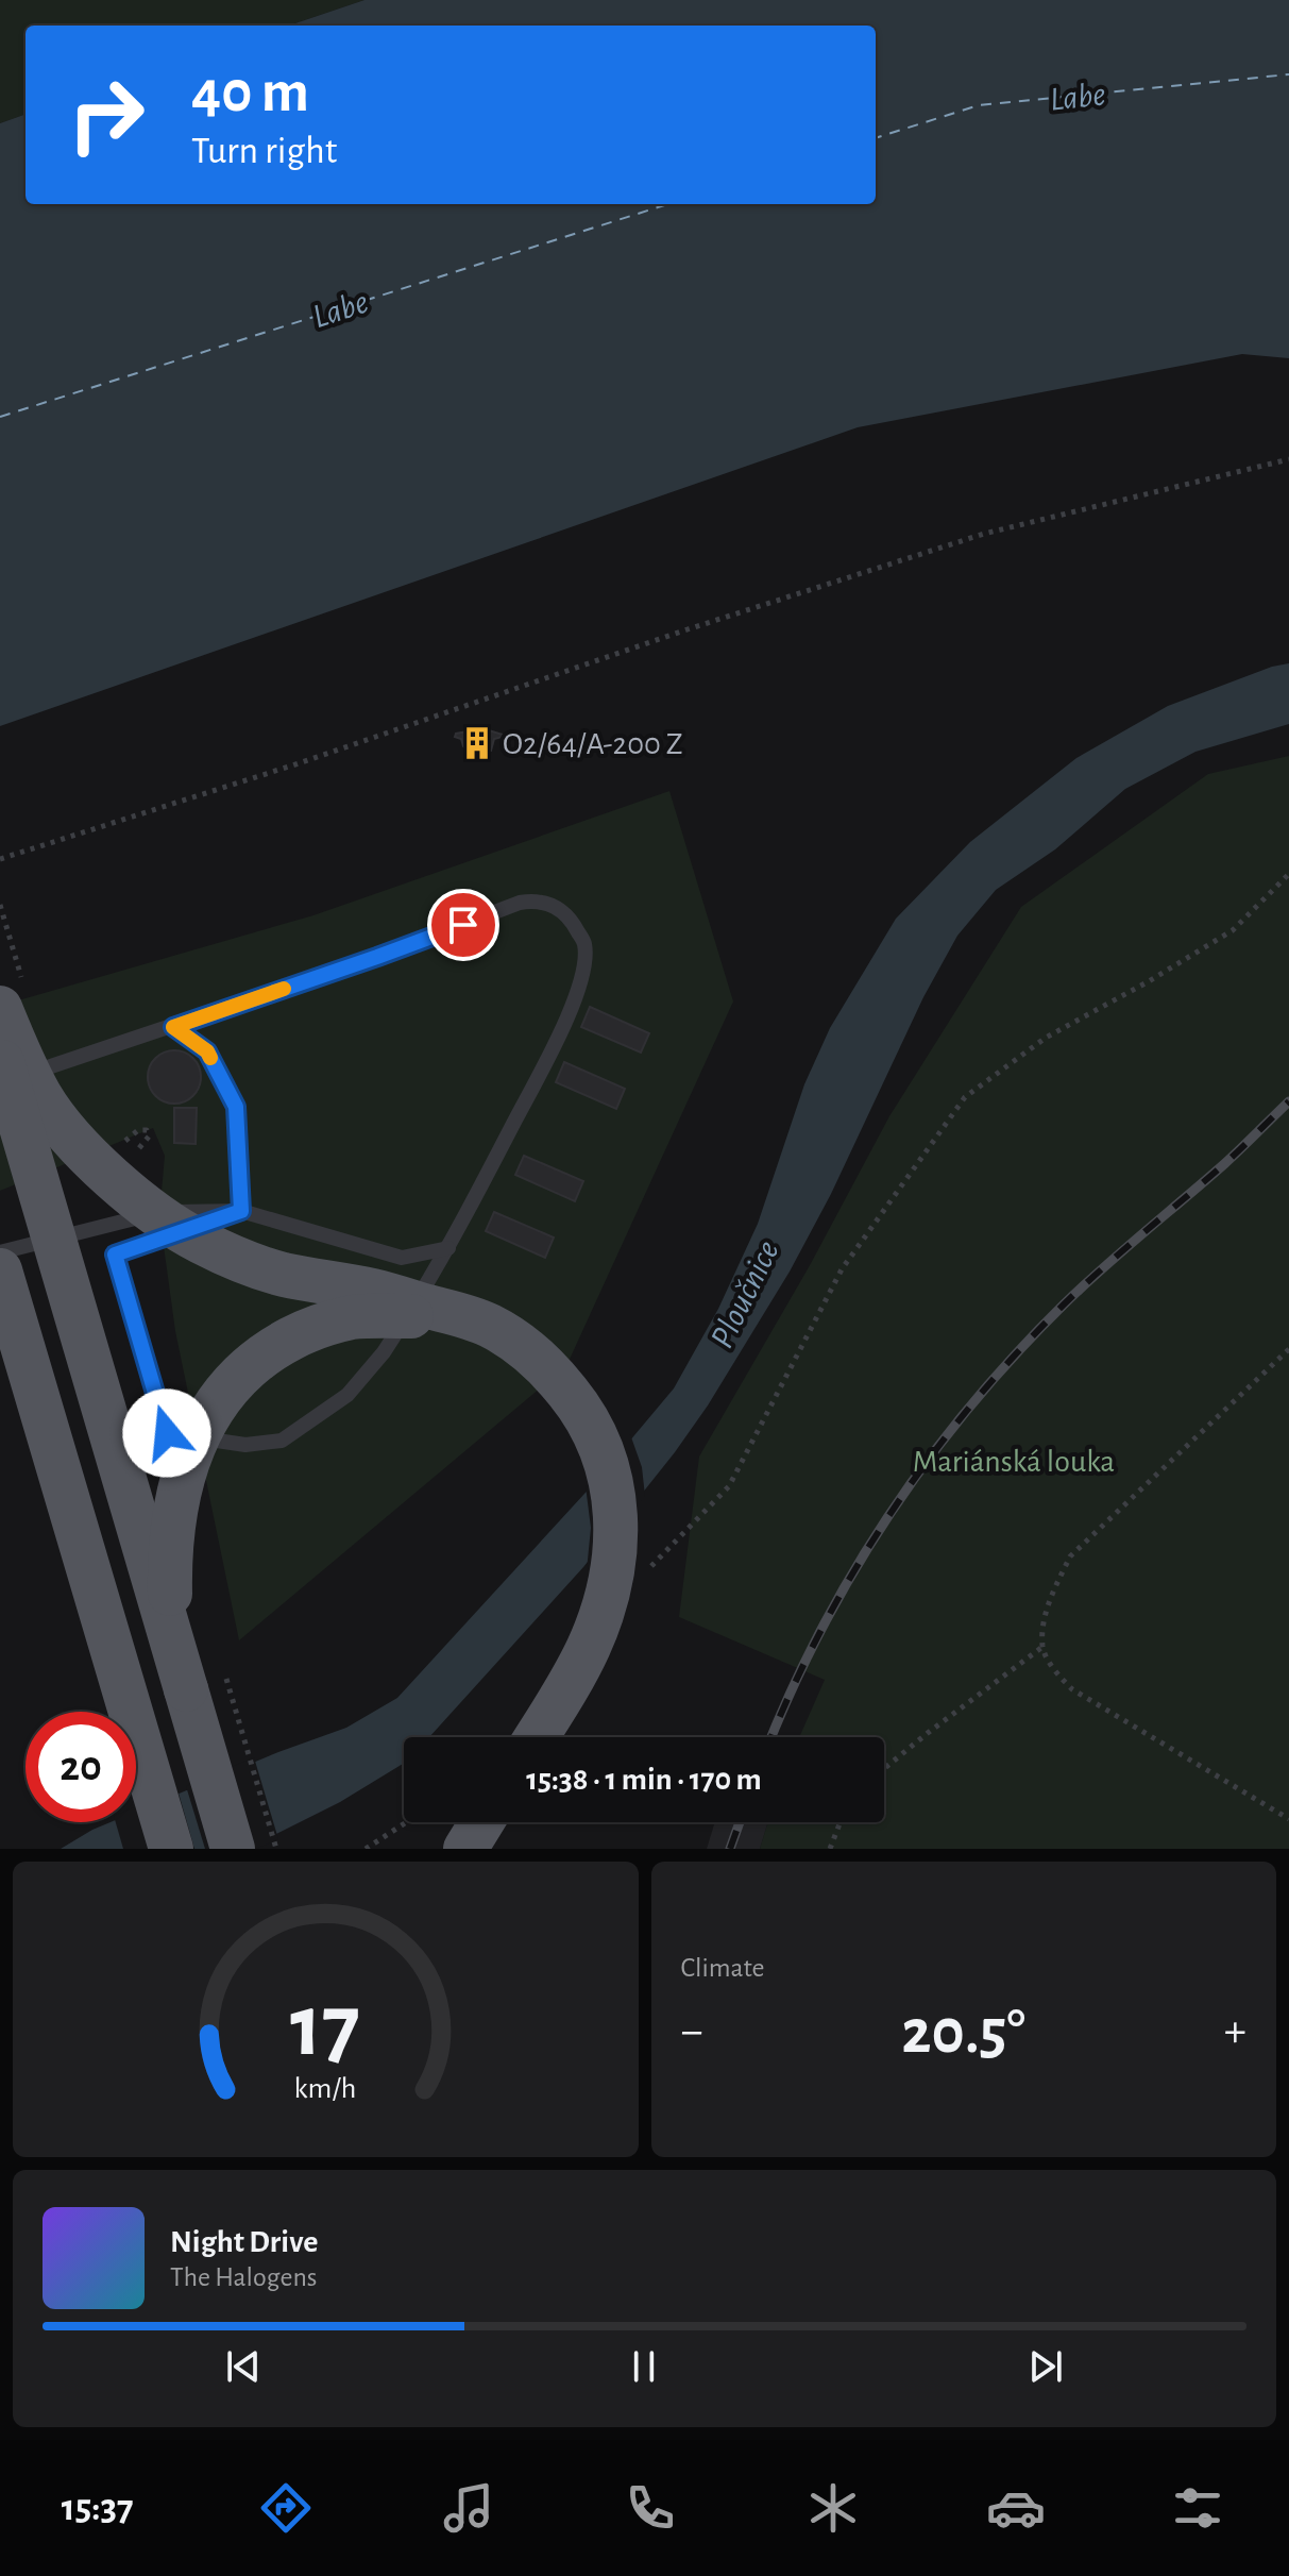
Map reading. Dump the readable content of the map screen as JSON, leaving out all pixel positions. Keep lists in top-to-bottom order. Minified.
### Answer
{"water":["Labe","Ploučnice"],"parks":["Mariánská louka"],"places":{"building":["O2/64/A-200 Z"]},"page":{"turn":["40 m","Turn right"],"limit":"20","trip":"15:38 · 1 min · 170 m","tile":"Climate","heat":["−","20.5°","+"],"song":["Night Drive","The Halogens"],"tabs":"15:37","gauge":["17","km/h"]}}
